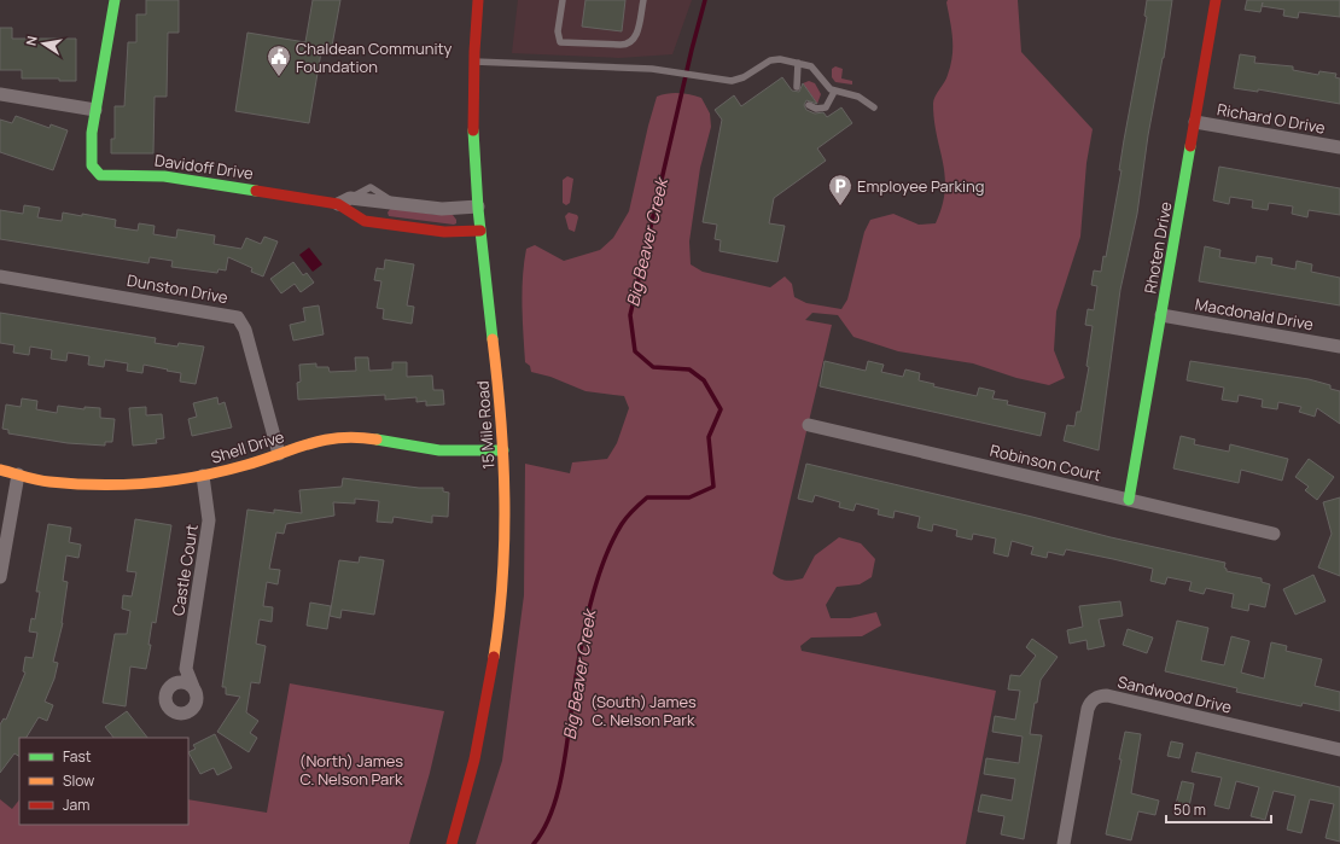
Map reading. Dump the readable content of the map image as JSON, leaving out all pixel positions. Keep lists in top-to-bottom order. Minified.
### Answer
{"streets":{"street":["Richard O Drive","Davidoff Drive","Rhoten Drive","Dunston Drive","Macdonald Drive","15 Mile Road","Shell Drive","Robinson Court","Castle Court","Sandwood Drive"]},"crossings":[["Richard O Drive","Rhoten Drive"],["Davidoff Drive","15 Mile Road"],["Rhoten Drive","Macdonald Drive"],["Rhoten Drive","Robinson Court"],["Dunston Drive","Shell Drive"],["15 Mile Road","Shell Drive"],["Shell Drive","Castle Court"]],"water":["Big Beaver Creek"],"parks":["(South) James C. Nelson Park","(North) James C. Nelson Park"],"places":{"public building":["Chaldean Community Foundation"],"parking":["Employee Parking"]},"legend":["Fast","Slow","Jam"],"scale_bar":"50 m","north":"left"}
